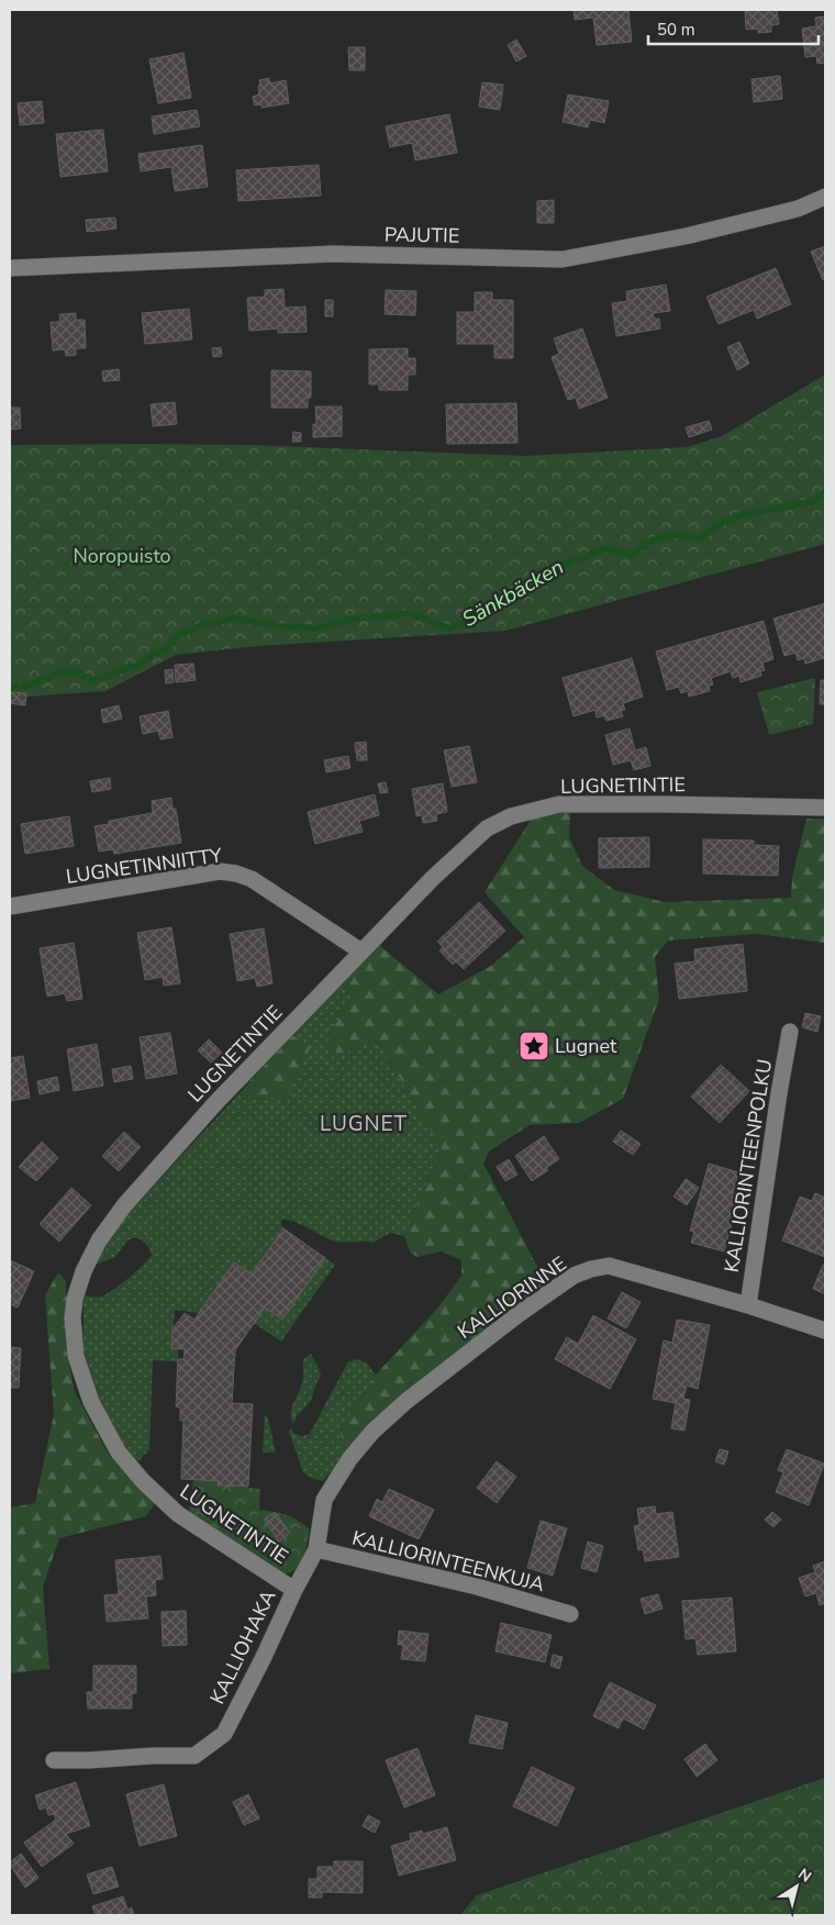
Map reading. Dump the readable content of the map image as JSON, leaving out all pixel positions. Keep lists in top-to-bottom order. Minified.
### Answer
{"streets":{"street":["PAJUTIE","LUGNETINTIE","LUGNETINNIITTY","KALLIORINTEENPOLKU","KALLIORINNE","KALLIORINTEENKUJA","KALLIOHAKA"]},"crossings":[["LUGNETINTIE","LUGNETINNIITTY"],["LUGNETINTIE","KALLIOHAKA"],["KALLIORINTEENPOLKU","KALLIORINNE"],["KALLIORINNE","KALLIORINTEENKUJA"],["KALLIORINNE","KALLIOHAKA"],["KALLIORINTEENKUJA","KALLIOHAKA"]],"districts":["LUGNET"],"water":["Sänkbäcken"],"parks":["Noropuisto"],"places":{"place":["Lugnet"]},"scale_bar":"50 m","north":"top right"}
